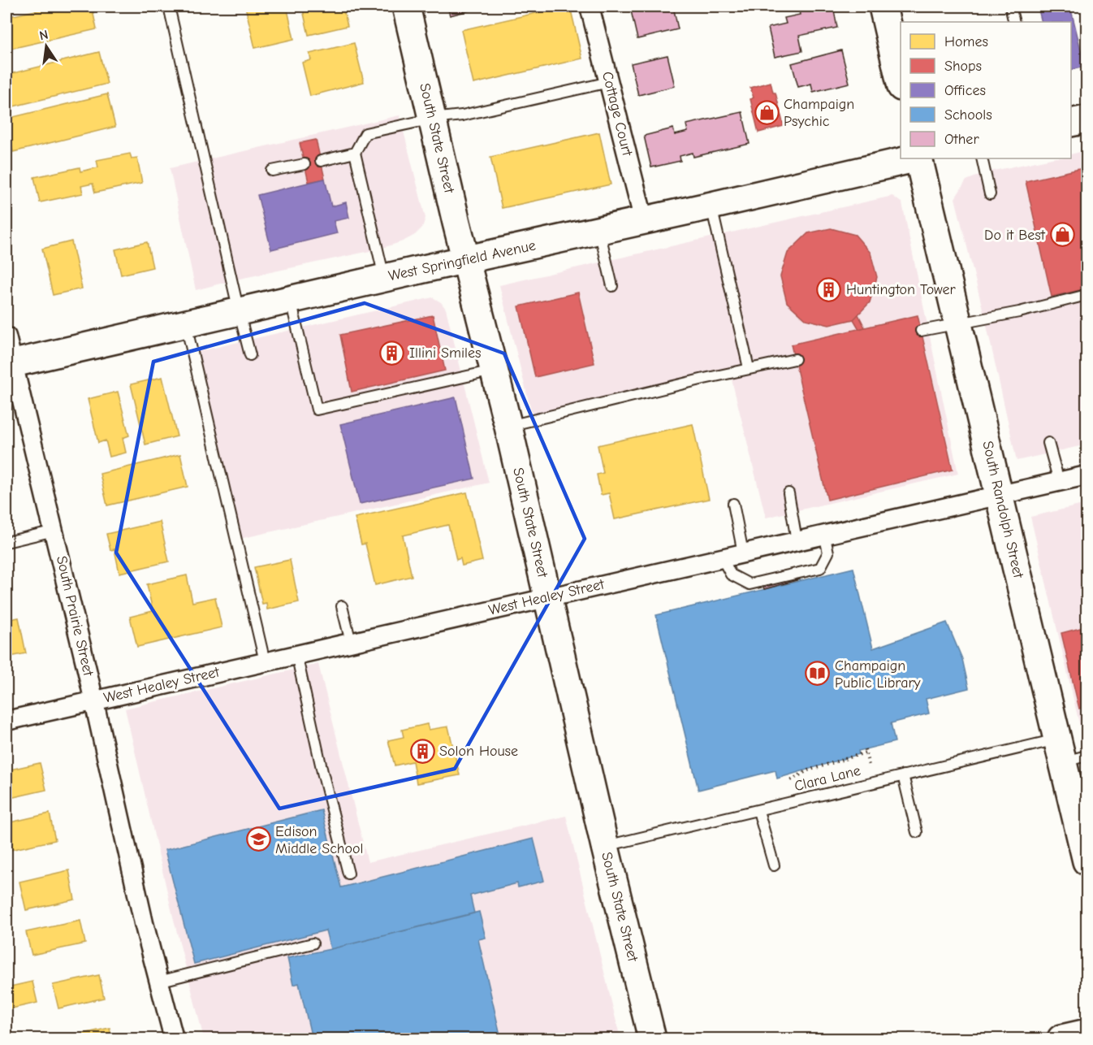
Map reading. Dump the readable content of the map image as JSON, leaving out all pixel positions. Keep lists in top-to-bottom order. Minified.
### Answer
{"streets":{"main road":["South State Street","West Springfield Avenue","South Randolph Street"],"street":["Cottage Court","West Healey Street","South Prairie Street"],"lane":["Clara Lane"]},"crossings":[["Cottage Court","West Springfield Avenue"],["South State Street","West Springfield Avenue"],["South State Street","West Healey Street"],["South State Street","Clara Lane"],["West Springfield Avenue","South Prairie Street"],["South Randolph Street","West Healey Street"],["South Randolph Street","Clara Lane"],["West Healey Street","South Prairie Street"]],"places":{"shop":["Champaign Psychic","Do it Best"],"building":["Huntington Tower","Illini Smiles","Solon House"],"library":["Champaign Public Library"],"school or university":["Edison Middle School"]},"legend":["Homes","Shops","Offices","Schools","Other"],"north":"top"}
